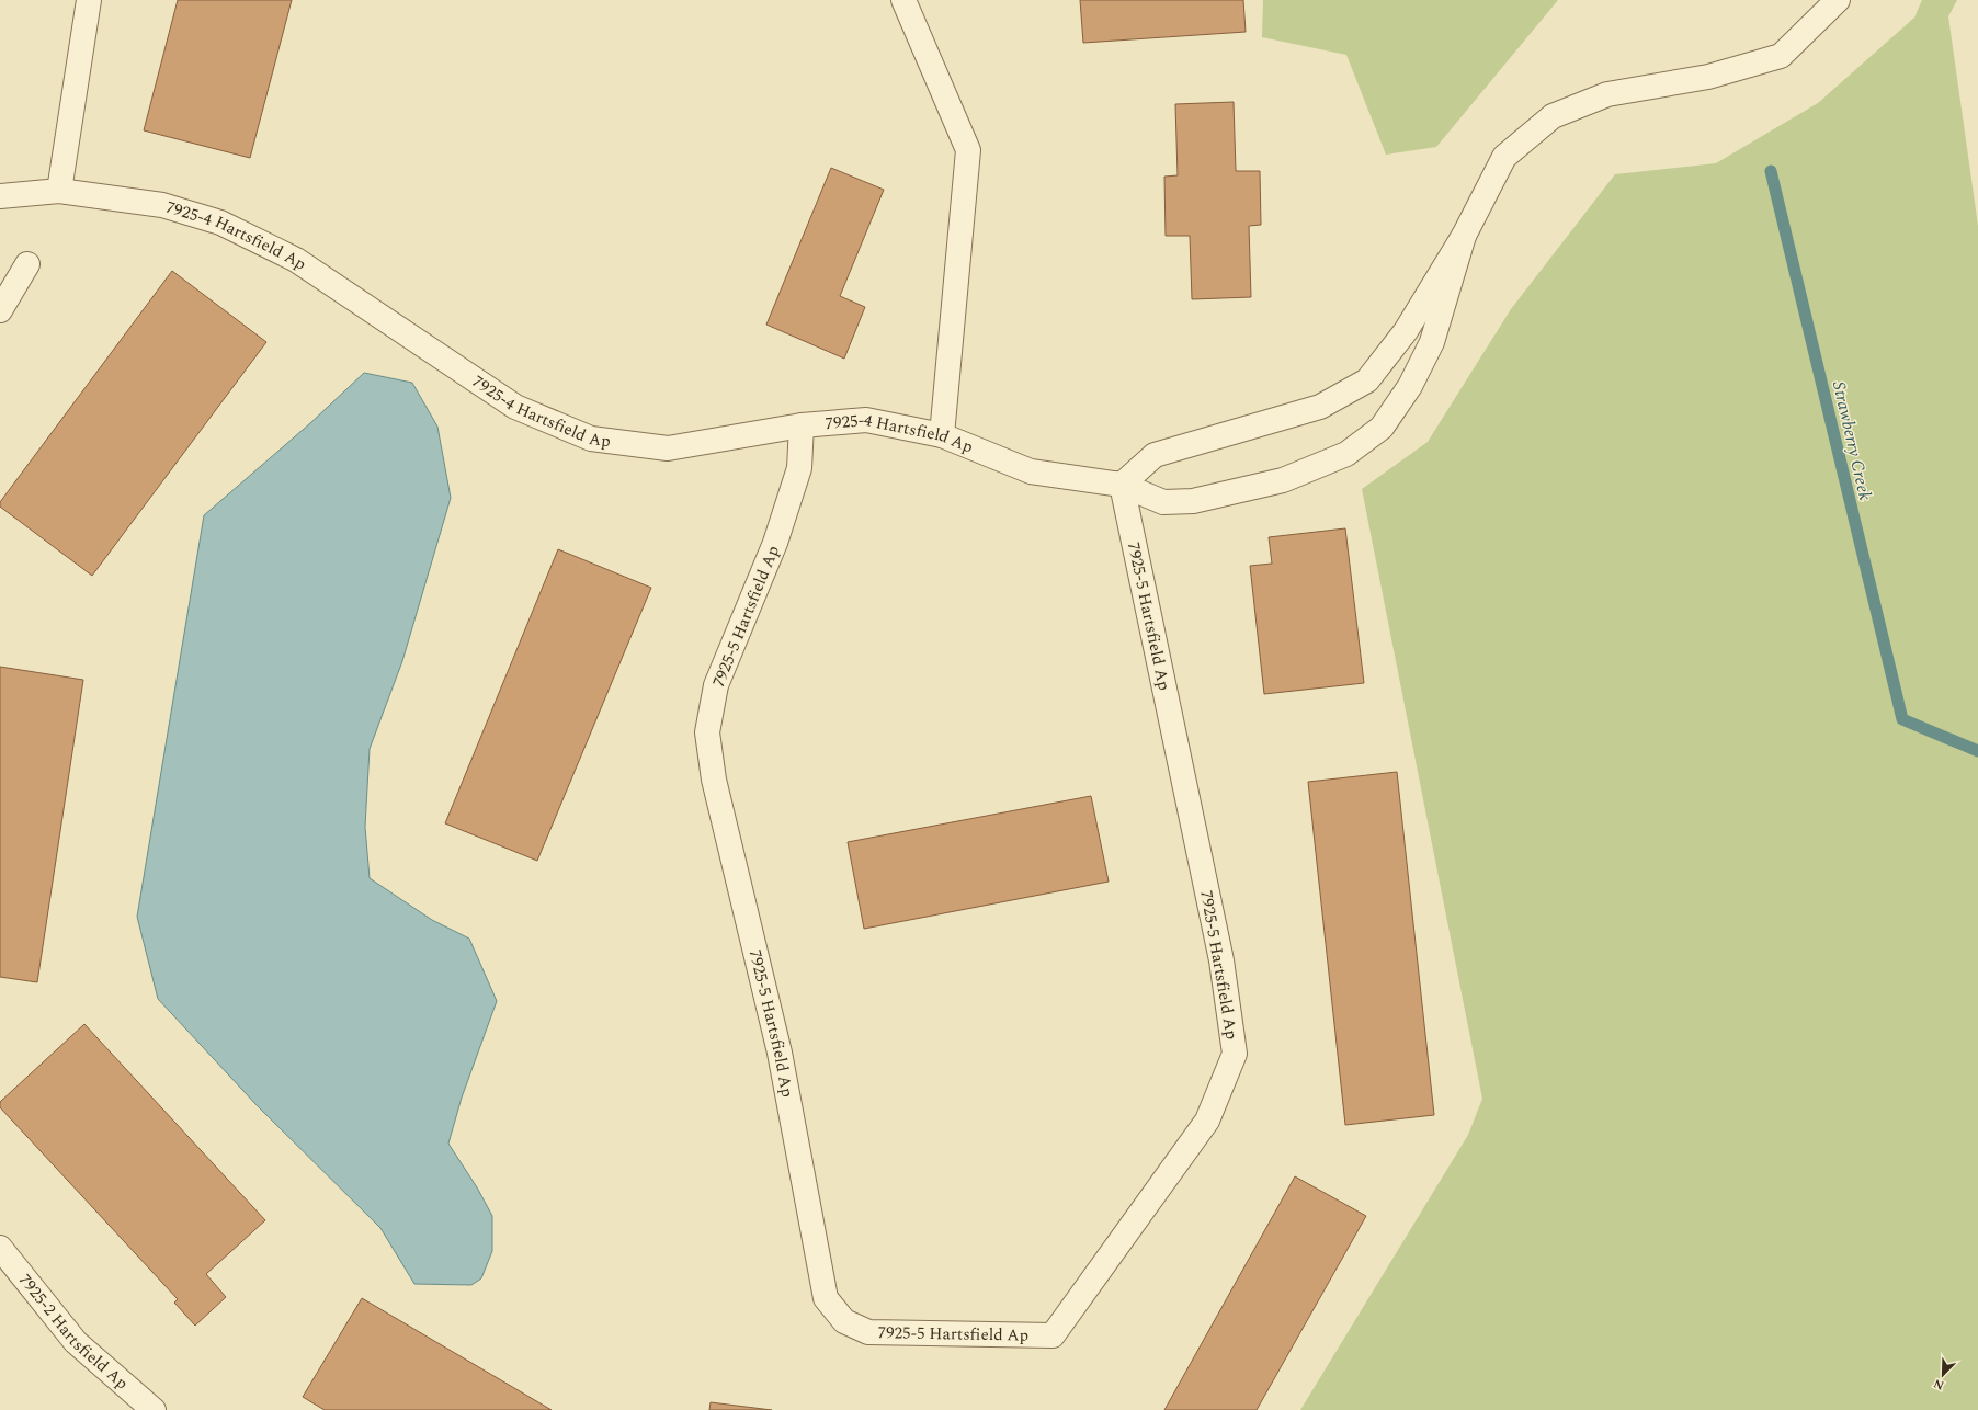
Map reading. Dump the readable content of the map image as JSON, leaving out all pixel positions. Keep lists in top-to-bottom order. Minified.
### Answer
{"streets":{"street":["7925-4 Hartsfield Ap","7925-5 Hartsfield Ap","7925-2 Hartsfield Ap"]},"crossings":[["7925-4 Hartsfield Ap","7925-5 Hartsfield Ap"]],"water":["Strawberry Creek"],"north":"bottom left"}
